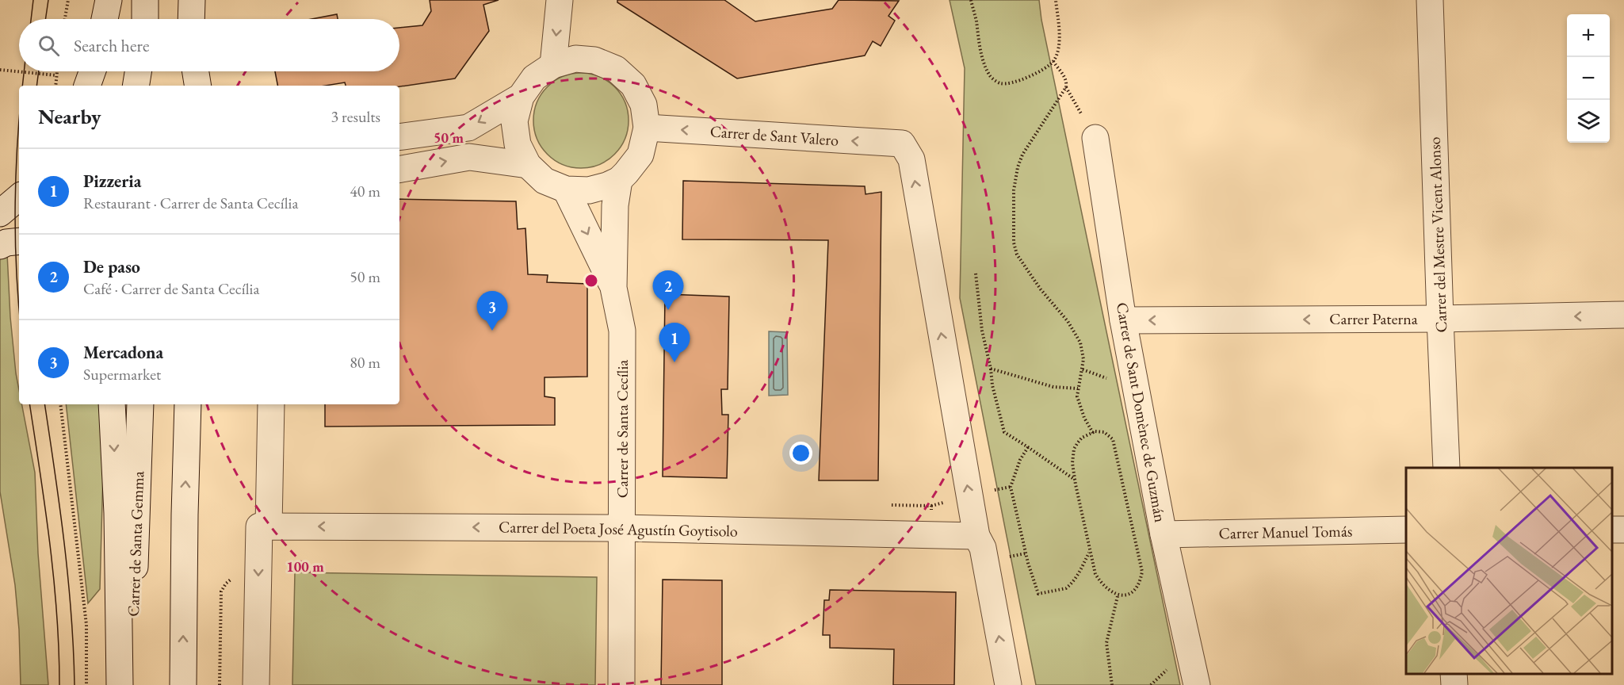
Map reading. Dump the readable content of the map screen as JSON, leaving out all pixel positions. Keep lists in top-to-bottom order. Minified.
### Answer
{"streets":{"street":["Carrer de Sant Valero","Carrer del Mestre Vicent Alonso","Carrer Paterna","Carrer de Sant Domènec de Guzmán","Carrer de Santa Cecília","Carrer del Poeta José Agustín Goytisolo","Carrer Manuel Tomás","Carrer de Santa Gemma"]},"crossings":[["Carrer de Sant Valero","Carrer del Poeta José Agustín Goytisolo"],["Carrer del Mestre Vicent Alonso","Carrer Paterna"],["Carrer Paterna","Carrer de Sant Domènec de Guzmán"],["Carrer de Sant Domènec de Guzmán","Carrer Manuel Tomás"],["Carrer de Santa Cecília","Carrer del Poeta José Agustín Goytisolo"]],"one_way":["Carrer Paterna","Carrer del Poeta José Agustín Goytisolo"],"page":{"map_buttons":["+","−"],"search":"Search here","heading":["Nearby","3 results"],"list":[{"mark":"1","name":"Pizzeria","note":"Restaurant · Carrer de Santa Cecília","value":"40 m"},{"mark":"2","name":"De paso","note":"Café · Carrer de Santa Cecília","value":"50 m"},{"mark":"3","name":"Mercadona","note":"Supermarket","value":"80 m"}],"pins":["2","3","1"]},"rings":["50 m","100 m"]}
